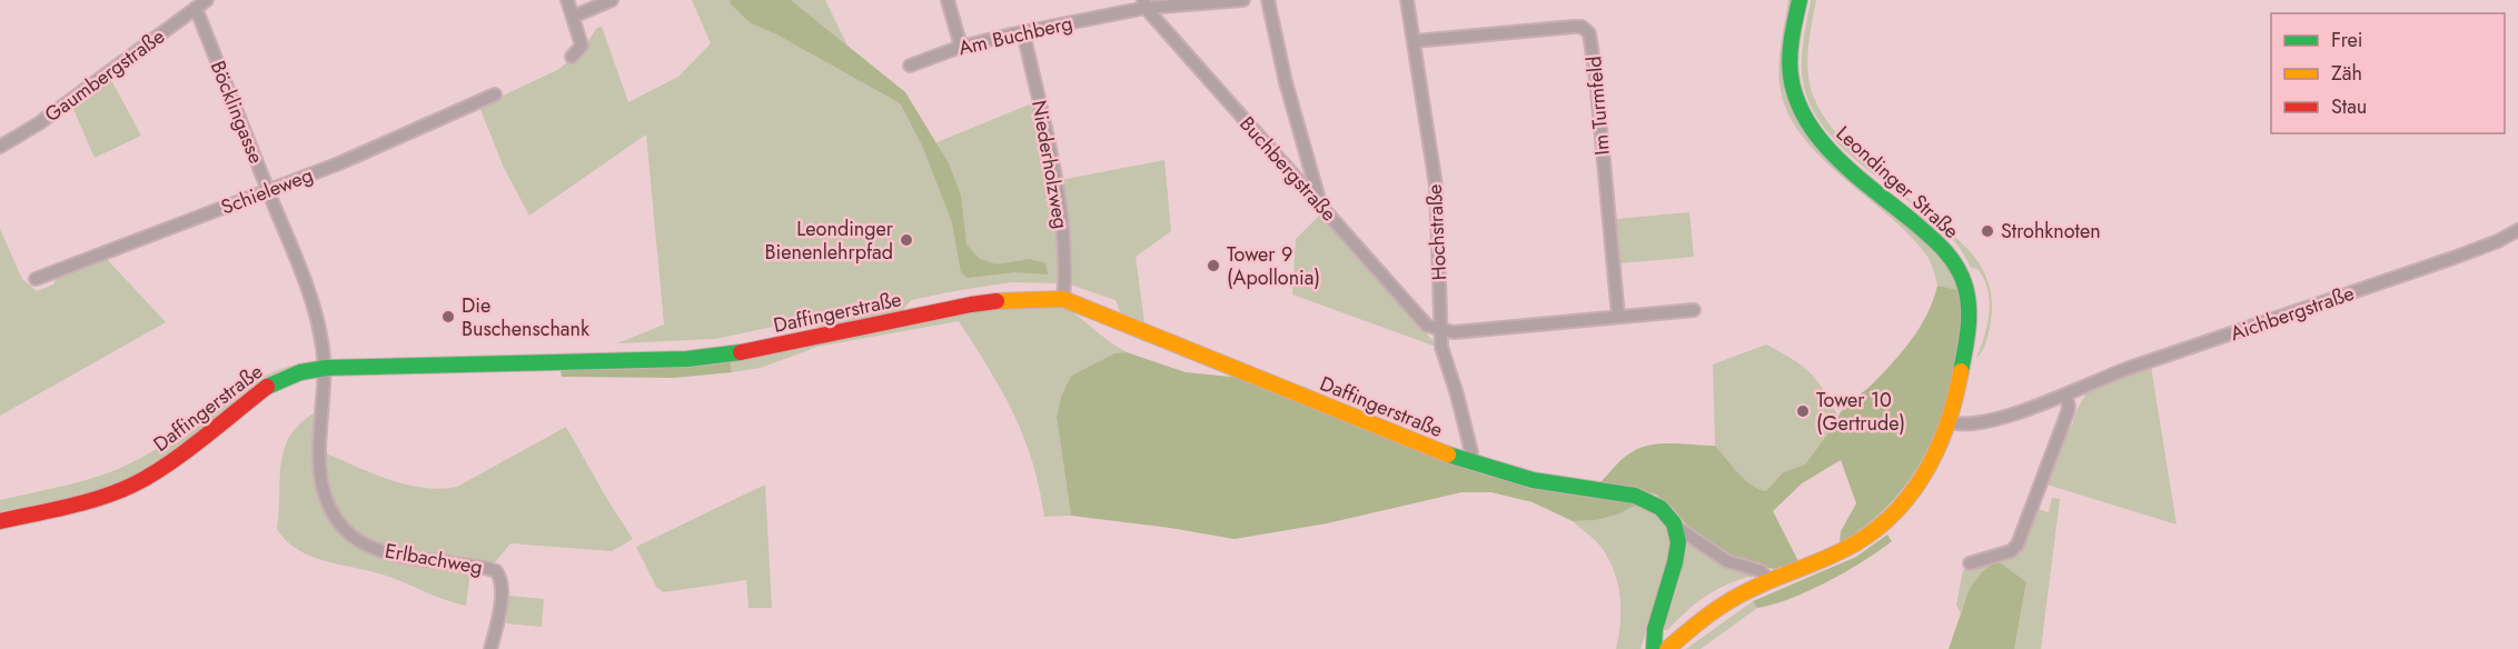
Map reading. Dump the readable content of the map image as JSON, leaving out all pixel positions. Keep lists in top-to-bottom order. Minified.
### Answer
{"streets":{"street":["Am Buchberg","Gaumbergstraße","Im Turmfeld","Böcklingasse","Niederholzweg","Buchbergstraße","Leondinger Straße","Schieleweg","Hochstraße","Daffingerstraße","Aichbergstraße","Erlbachweg"]},"crossings":[["Am Buchberg","Niederholzweg"],["Am Buchberg","Buchbergstraße"],["Gaumbergstraße","Böcklingasse"],["Im Turmfeld","Hochstraße"],["Böcklingasse","Schieleweg"],["Böcklingasse","Daffingerstraße"],["Böcklingasse","Erlbachweg"],["Niederholzweg","Daffingerstraße"],["Buchbergstraße","Hochstraße"],["Leondinger Straße","Daffingerstraße"],["Leondinger Straße","Aichbergstraße"],["Hochstraße","Daffingerstraße"],["Daffingerstraße","Erlbachweg"]],"places":["Strohknoten","Leondinger Bienenlehrpfad","Tower 9 (Apollonia)","Die Buschenschank","Tower 10 (Gertrude)"],"legend":["Frei","Zäh","Stau"]}
